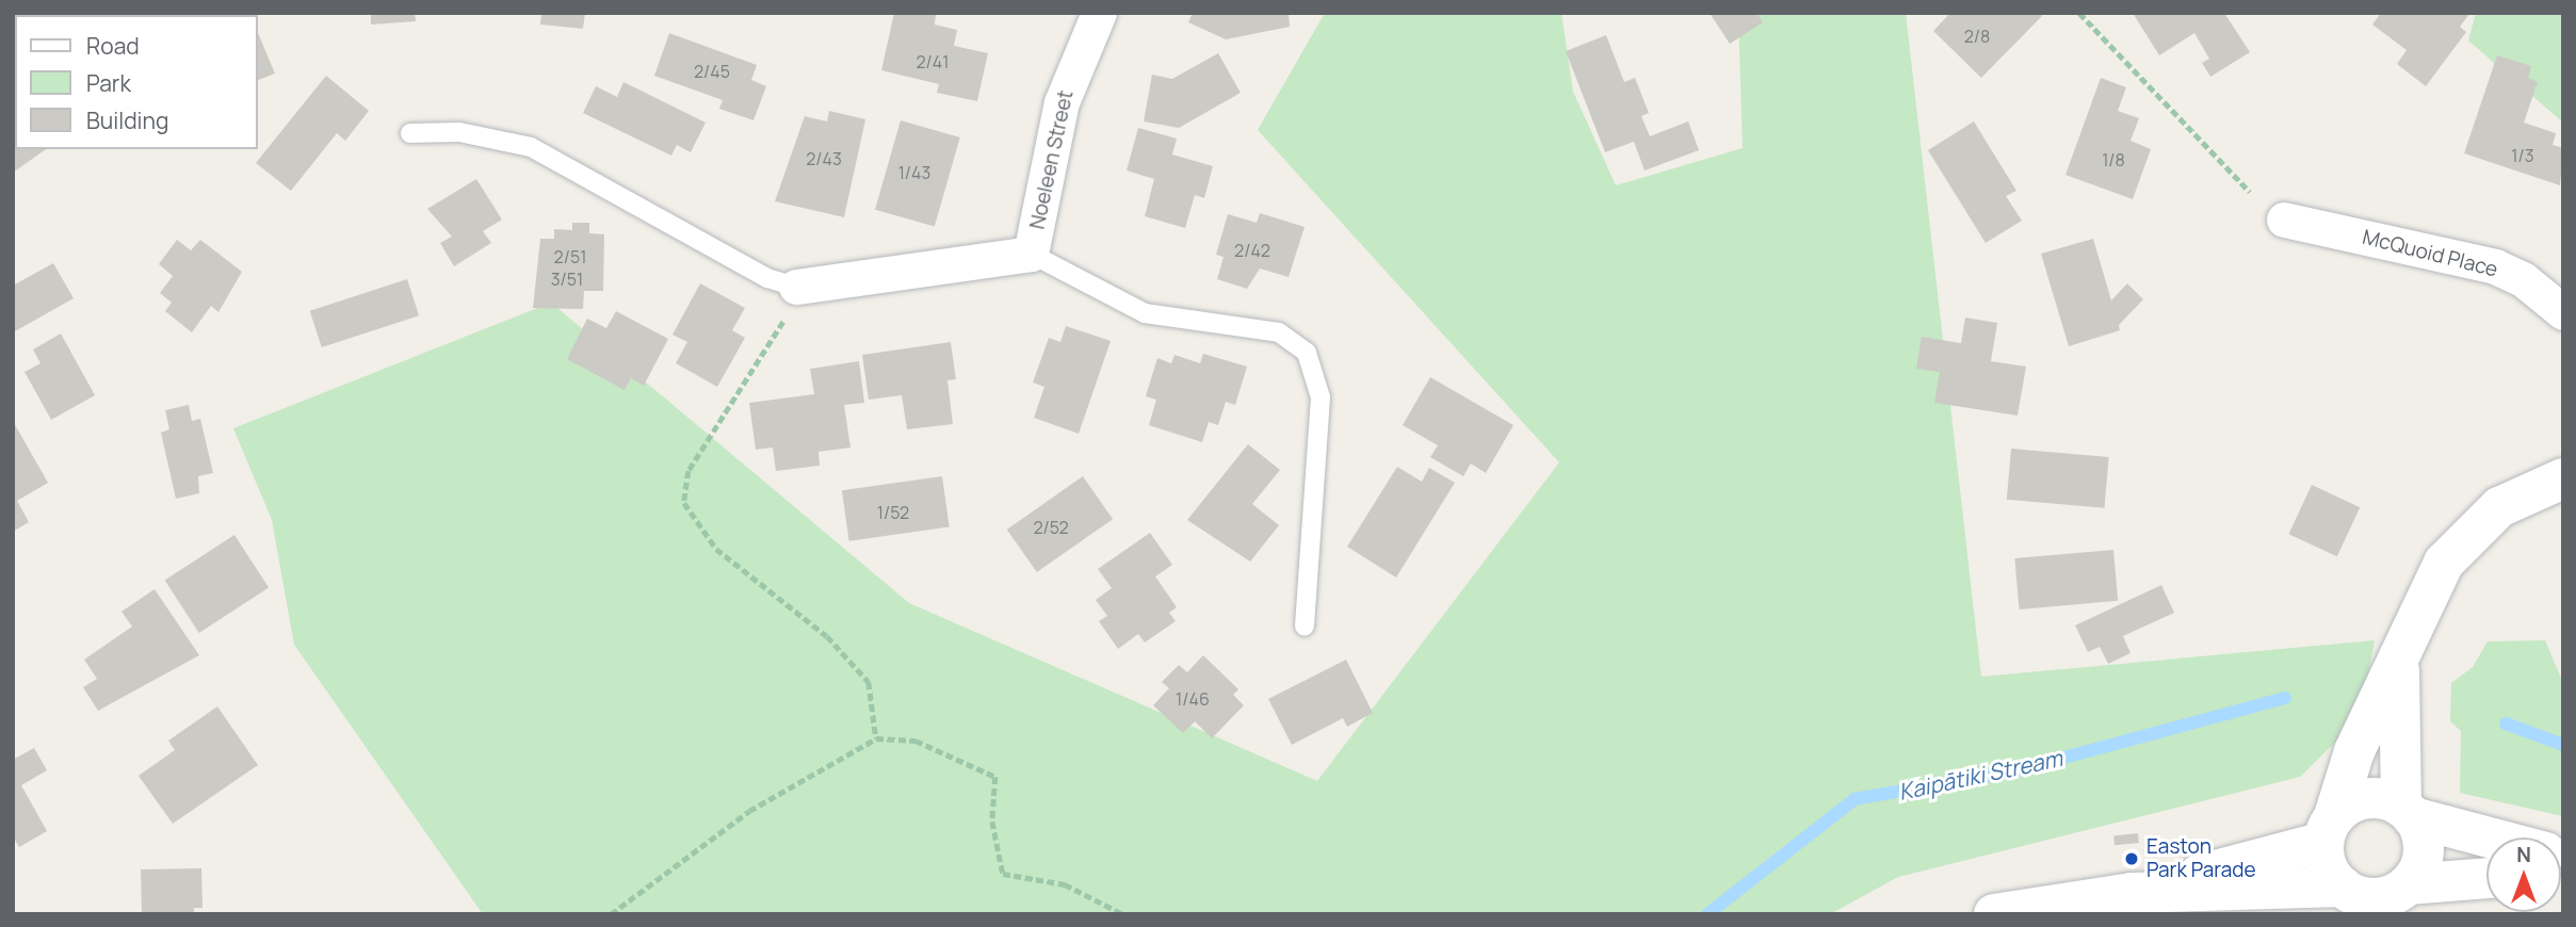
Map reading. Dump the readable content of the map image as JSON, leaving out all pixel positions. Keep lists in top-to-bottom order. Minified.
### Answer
{"streets":{"street":["Noeleen Street","McQuoid Place"]},"water":["Kaipātiki Stream"],"places":["Easton Park Parade"],"house_numbers":["2/8","2/41","2/45","1/3","2/43","1/8","1/43","2/42","2/51","3/51","1/52","2/52","1/46"],"legend":["Road","Park","Building"],"north":"top"}
